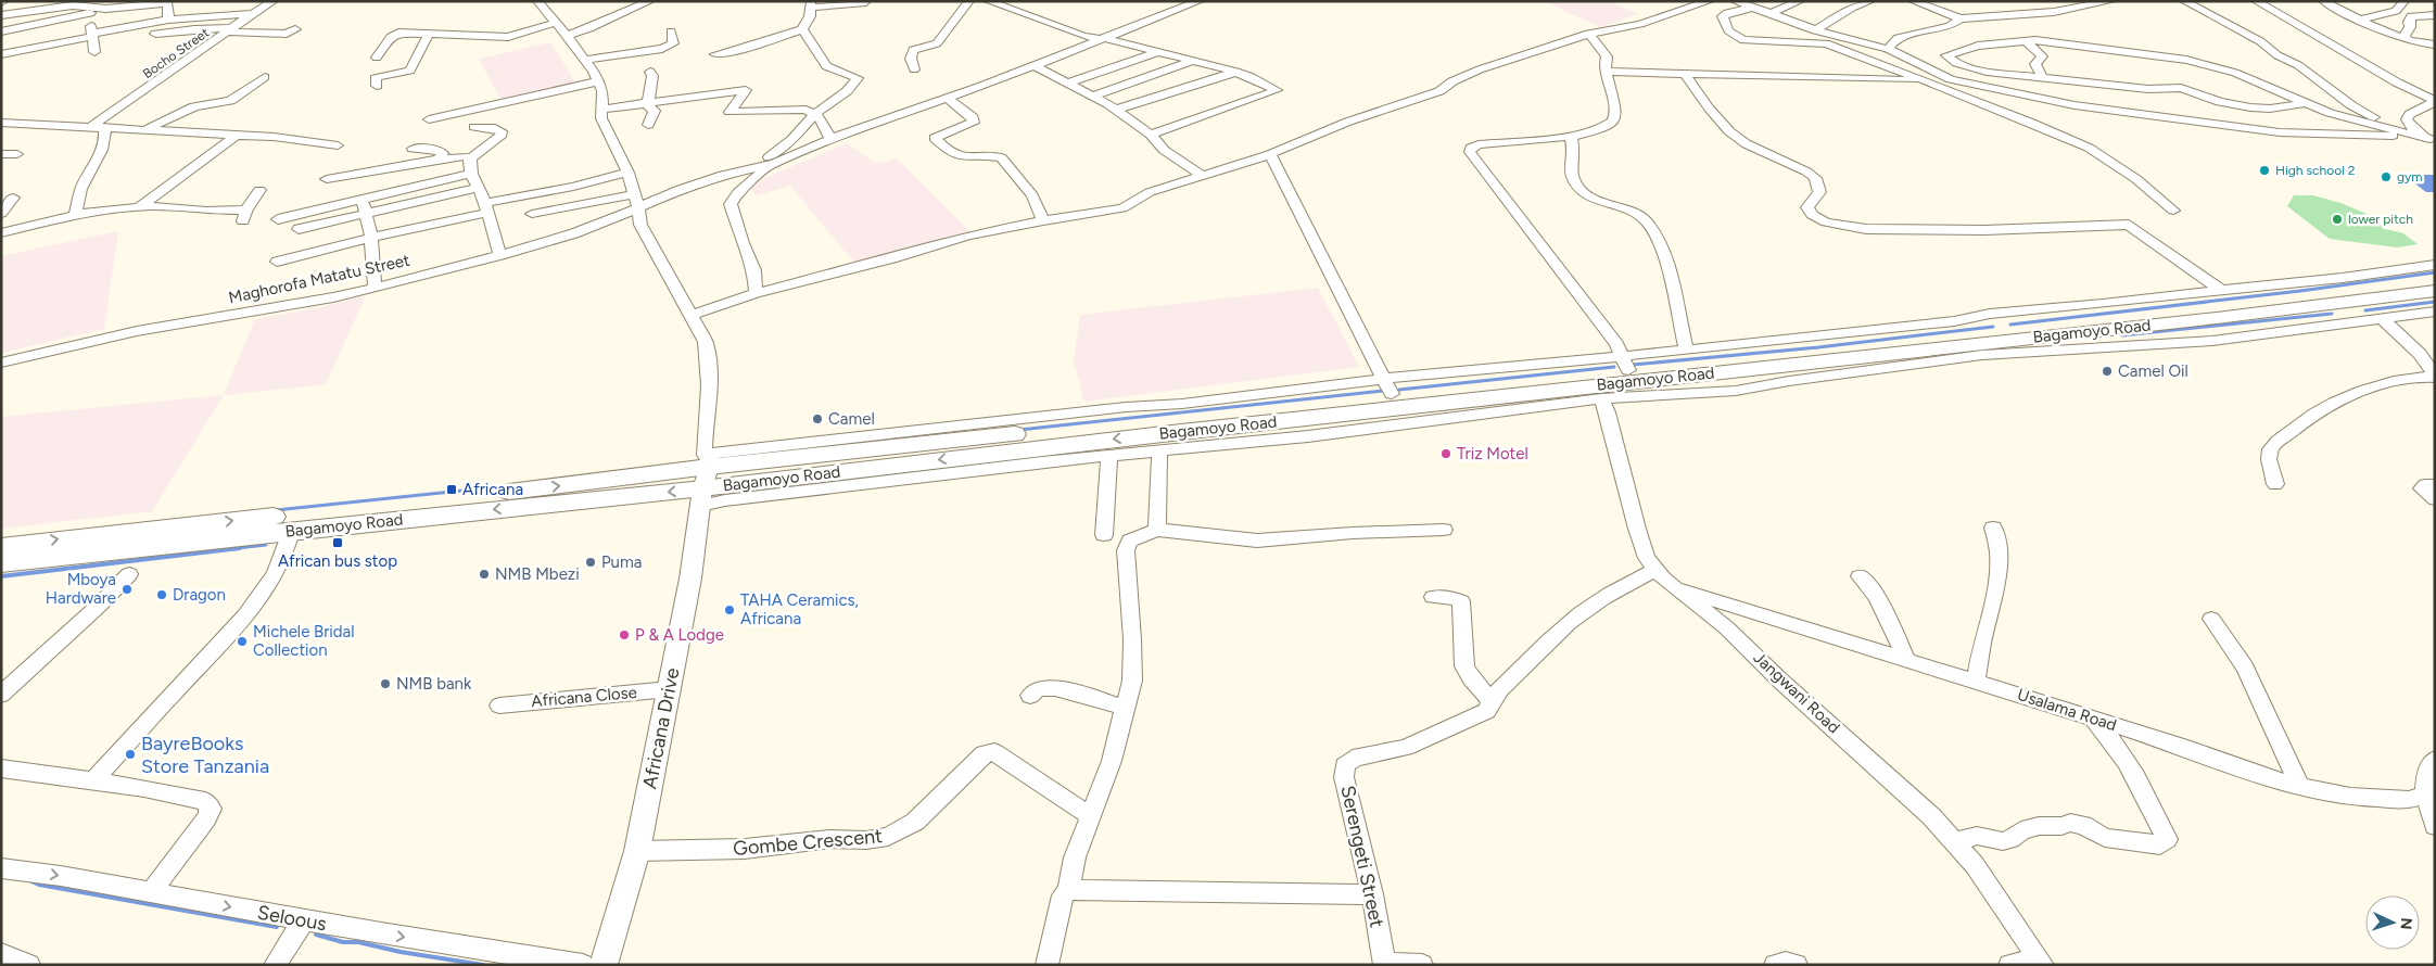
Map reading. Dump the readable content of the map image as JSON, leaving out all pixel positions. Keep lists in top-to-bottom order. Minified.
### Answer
{"streets":{"highway":["Bagamoyo Road"],"main road":["Africana Drive"],"street":["Bocho Street","Maghorofa Matatu Street","Jangwani Road","Africana Close","Usalama Road","Gombe Crescent","Serengeti Street","Seloous"]},"crossings":[["Bagamoyo Road","Africana Drive"],["Jangwani Road","Usalama Road"],["Jangwani Road","Serengeti Street"],["Africana Close","Africana Drive"],["Africana Drive","Gombe Crescent"]],"one_way":["Seloous"],"places":{"other":["High school 2","gym","lower pitch","Camel Oil","Camel","Triz Motel","Puma","NMB Mbezi","Mboya Hardware","Dragon","TAHA Ceramics, Africana","P & A Lodge","Michele Bridal Collection","NMB bank","BayreBooks Store Tanzania"],"transit":["Africana","African bus stop"]},"north":"right"}
